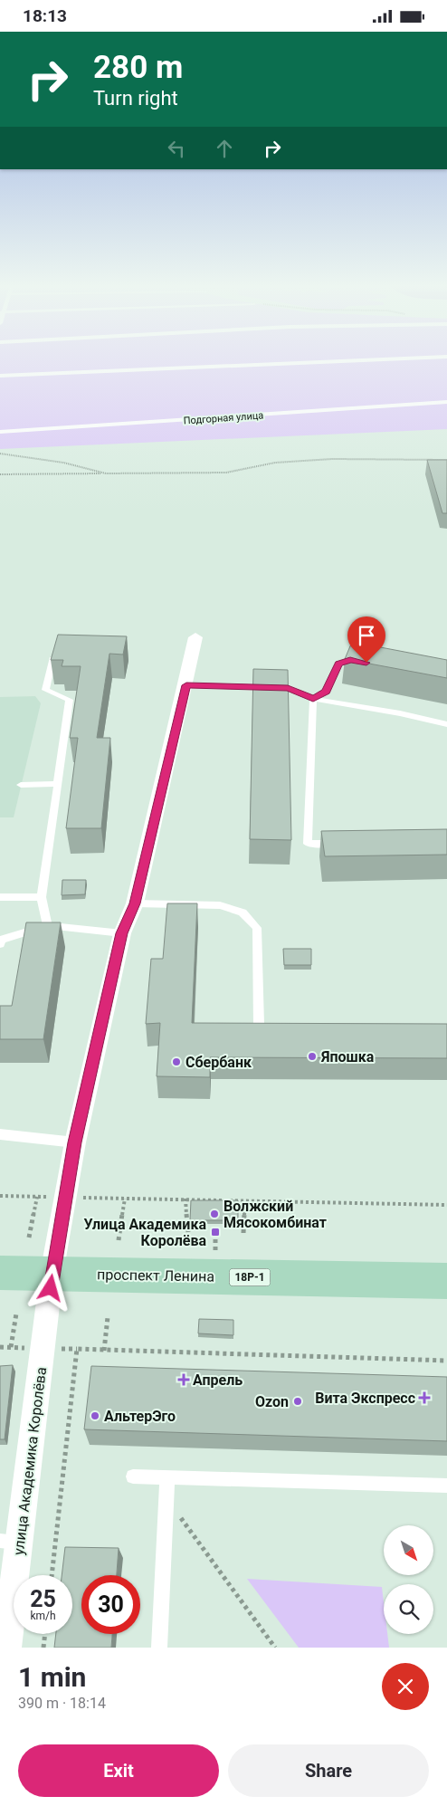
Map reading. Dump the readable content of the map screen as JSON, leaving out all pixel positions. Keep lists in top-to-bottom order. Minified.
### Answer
{"streets":{"main road":["проспект Ленина","18Р-1"],"street":["улица Академика Королёва"],"lane":["Подгорная улица"]},"crossings":[["проспект Ленина","улица Академика Королёва"]],"places":{"other":["Япошка","Сбербанк","Волжский Мясокомбинат","Ozon","АльтерЭго"],"transit":["Улица Академика Королёва"],"health":["Апрель","Вита Экспресс"]},"north":"bottom right","page":{"status":"18:13","turn":["280 m","Turn right"],"speed":"25 km/h","limit":"30","heading":["1 min","390 m · 18:14"],"buttons":["Exit","Share"]}}
